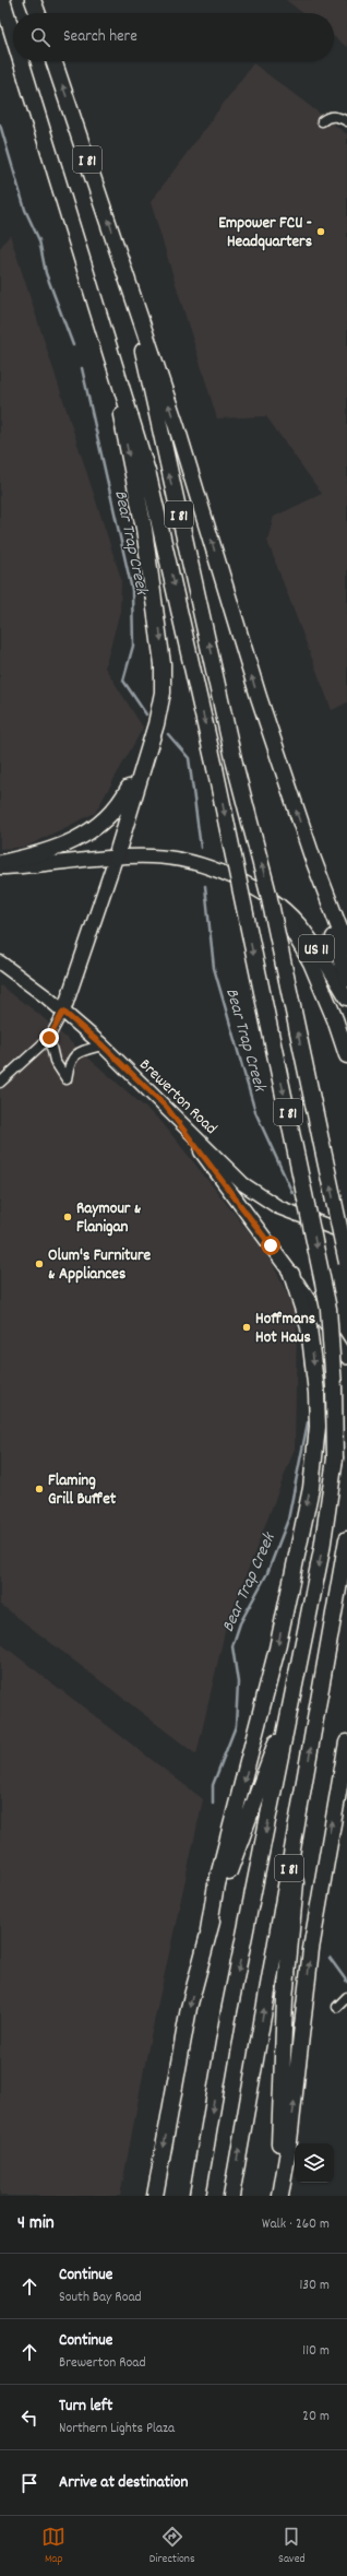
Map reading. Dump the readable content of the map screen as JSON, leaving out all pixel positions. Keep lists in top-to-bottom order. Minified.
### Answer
{"streets":{"highway":["I 81"],"main road":["US 11","Brewerton Road"]},"water":["Bear Trap Creek"],"places":["Empower FCU - Headquarters","Raymour & Flanigan","Olum's Furniture & Appliances","Hoffmans Hot Haus","Flaming Grill Buffet"],"page":{"search":"Search here","heading":["4 min","Walk · 260 m"],"list":[["Continue","South Bay Road","130 m"],["Continue","Brewerton Road","110 m"],["Turn left","Northern Lights Plaza","20 m"],"Arrive at destination"],"nav":["Map","Directions","Saved"]}}
